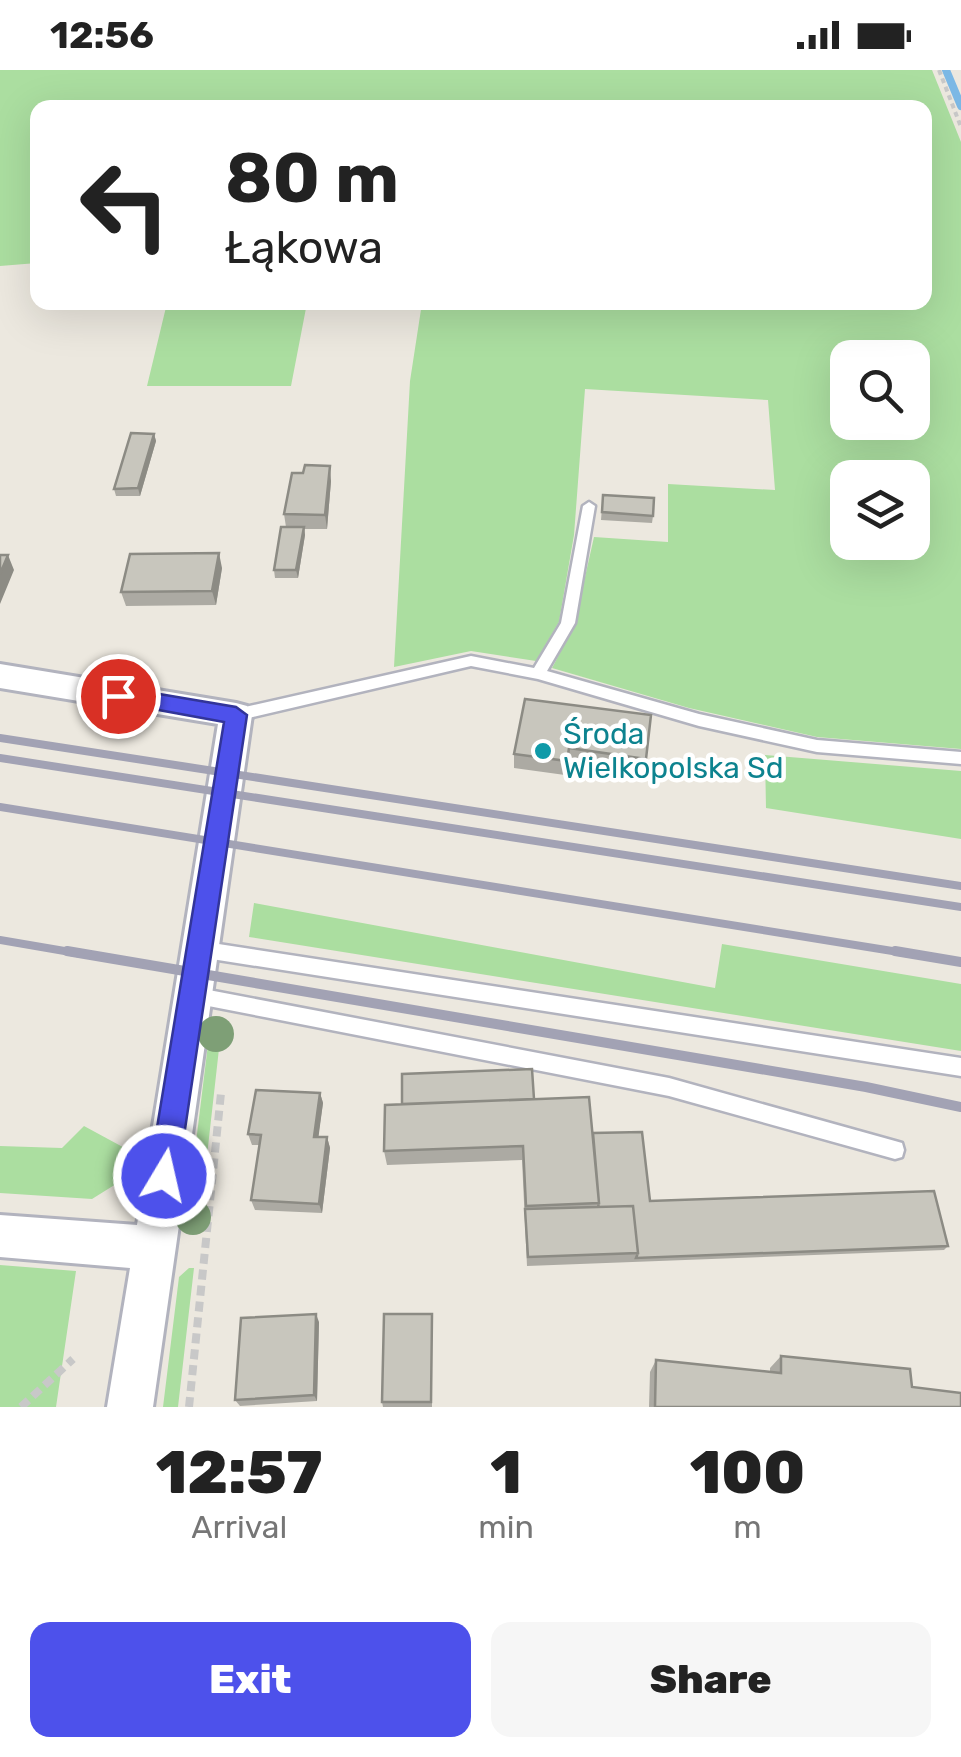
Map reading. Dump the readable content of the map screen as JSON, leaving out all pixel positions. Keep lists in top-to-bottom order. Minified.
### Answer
{"places":["Środa Wielkopolska Sd"],"page":{"status":"12:56","turn":["80 m","Łąkowa"],"eta":["12:57","Arrival","1","min","100","m"],"buttons":["Exit","Share"]}}
